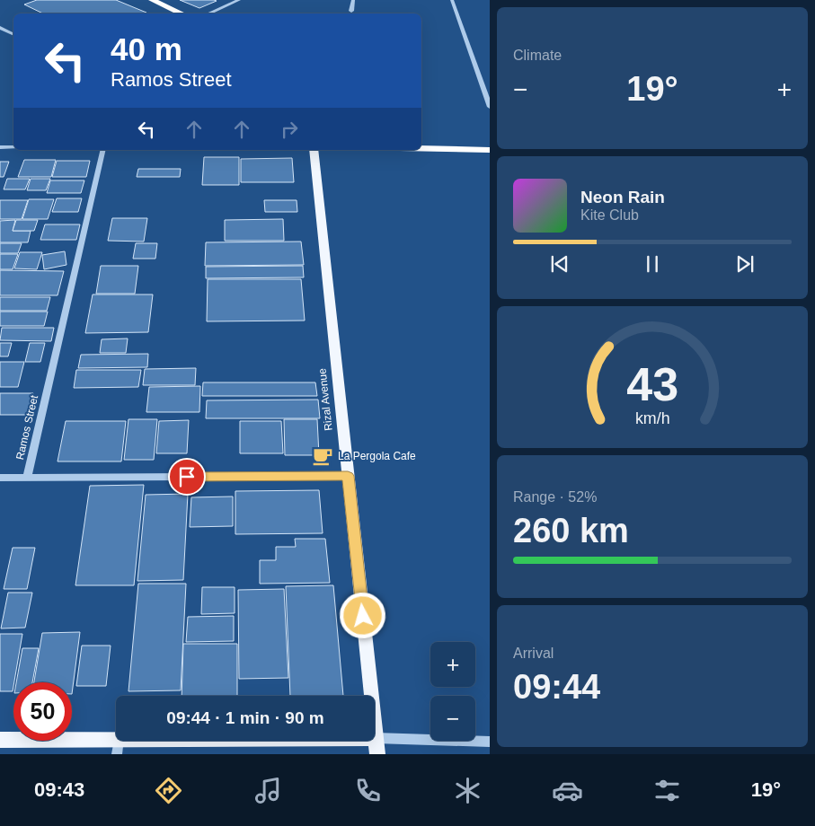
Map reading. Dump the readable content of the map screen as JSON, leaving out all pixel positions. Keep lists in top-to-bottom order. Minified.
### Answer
{"streets":{"main road":["Rizal Avenue"],"street":["Ramos Street"]},"crossings":[["Rizal Avenue","Ramos Street"]],"places":{"cafe":["La Pergola Cafe"]},"page":{"tile":["Climate",["Range · 52%","260 km"],["Arrival","09:44"]],"turn":["40 m","Ramos Street"],"heat":["−","19°","+"],"song":["Neon Rain","Kite Club"],"map_buttons":["+","−"],"limit":"50","trip":"09:44 · 1 min · 90 m","tabs":["09:43","19°"],"gauge":["43","km/h"]}}
